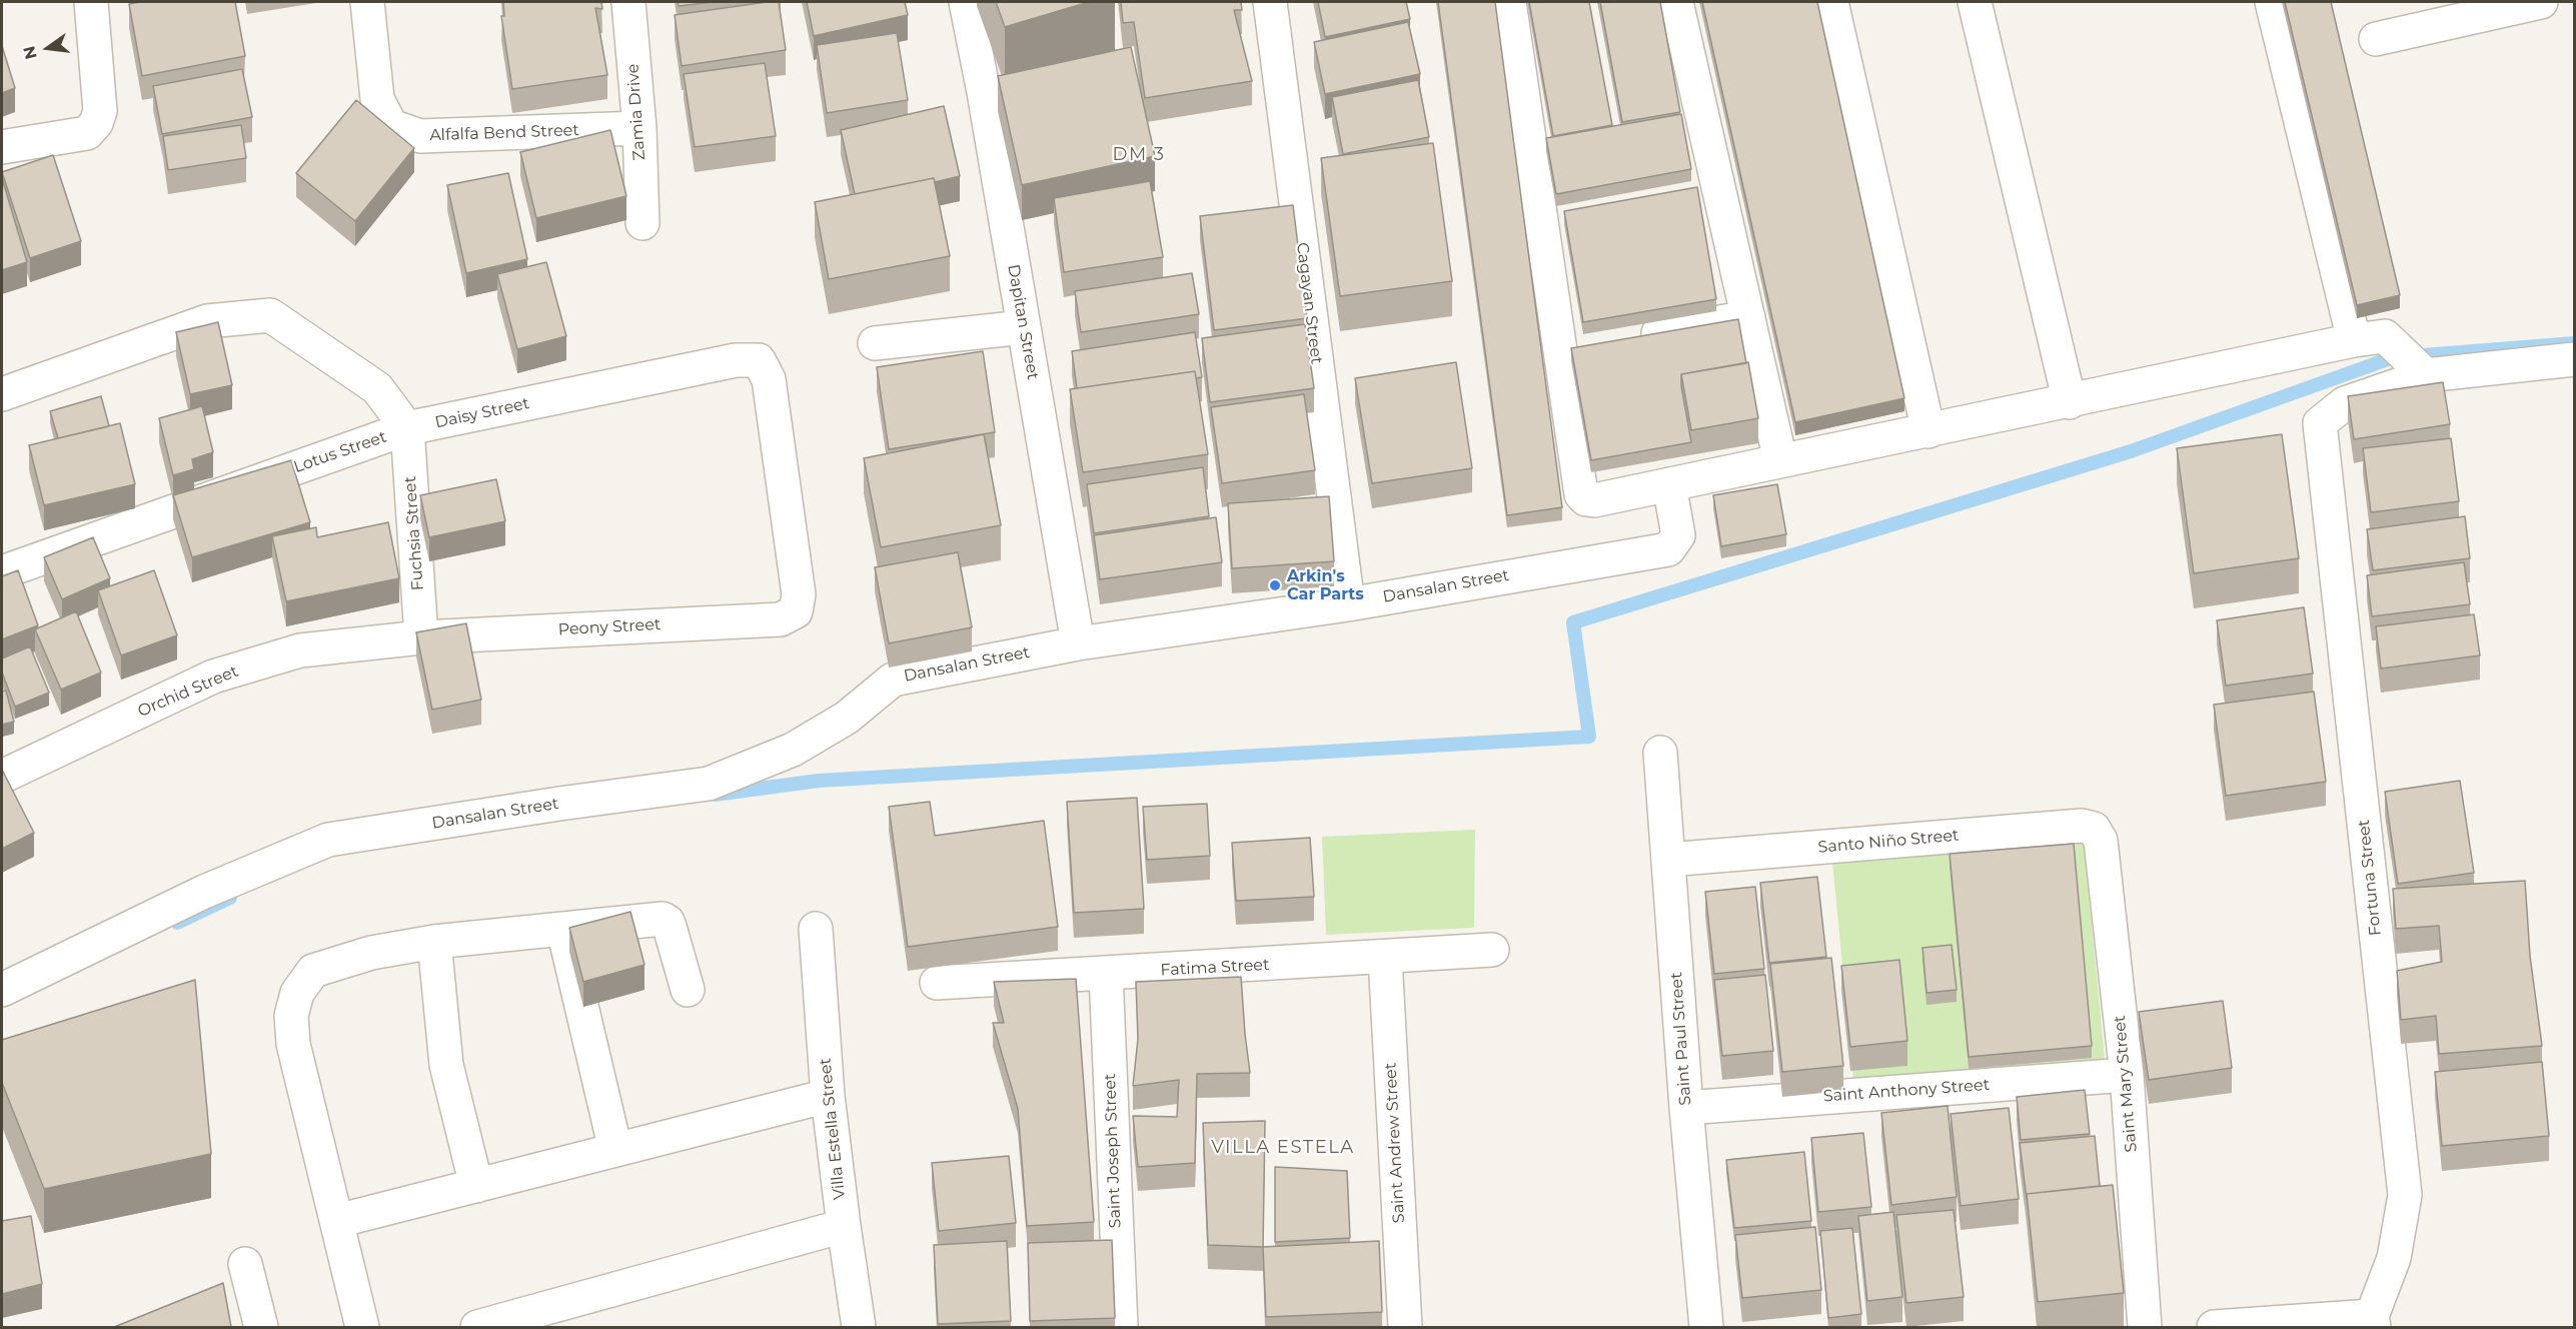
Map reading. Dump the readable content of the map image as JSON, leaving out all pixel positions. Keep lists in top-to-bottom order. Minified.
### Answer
{"streets":{"street":["Zamia Drive","Alfalfa Bend Street","Cagayan Street","Dapitan Street","Daisy Street","Lotus Street","Fuchsia Street","Dansalan Street","Peony Street","Orchid Street","Santo Niño Street","Fortuna Street","Fatima Street","Saint Paul Street","Saint Mary Street","Saint Anthony Street","Villa Estella Street","Saint Andrew Street","Saint Joseph Street"]},"crossings":[["Zamia Drive","Alfalfa Bend Street"],["Cagayan Street","Dansalan Street"],["Dapitan Street","Dansalan Street"],["Daisy Street","Lotus Street"],["Daisy Street","Fuchsia Street"],["Daisy Street","Peony Street"],["Lotus Street","Fuchsia Street"],["Fuchsia Street","Peony Street"],["Fuchsia Street","Orchid Street"],["Peony Street","Orchid Street"],["Santo Niño Street","Saint Paul Street"],["Santo Niño Street","Saint Mary Street"],["Fatima Street","Saint Andrew Street"],["Fatima Street","Saint Joseph Street"],["Saint Paul Street","Saint Anthony Street"],["Saint Mary Street","Saint Anthony Street"]],"districts":["DM 3","VILLA ESTELA"],"places":["Arkin's Car Parts"],"north":"left"}
